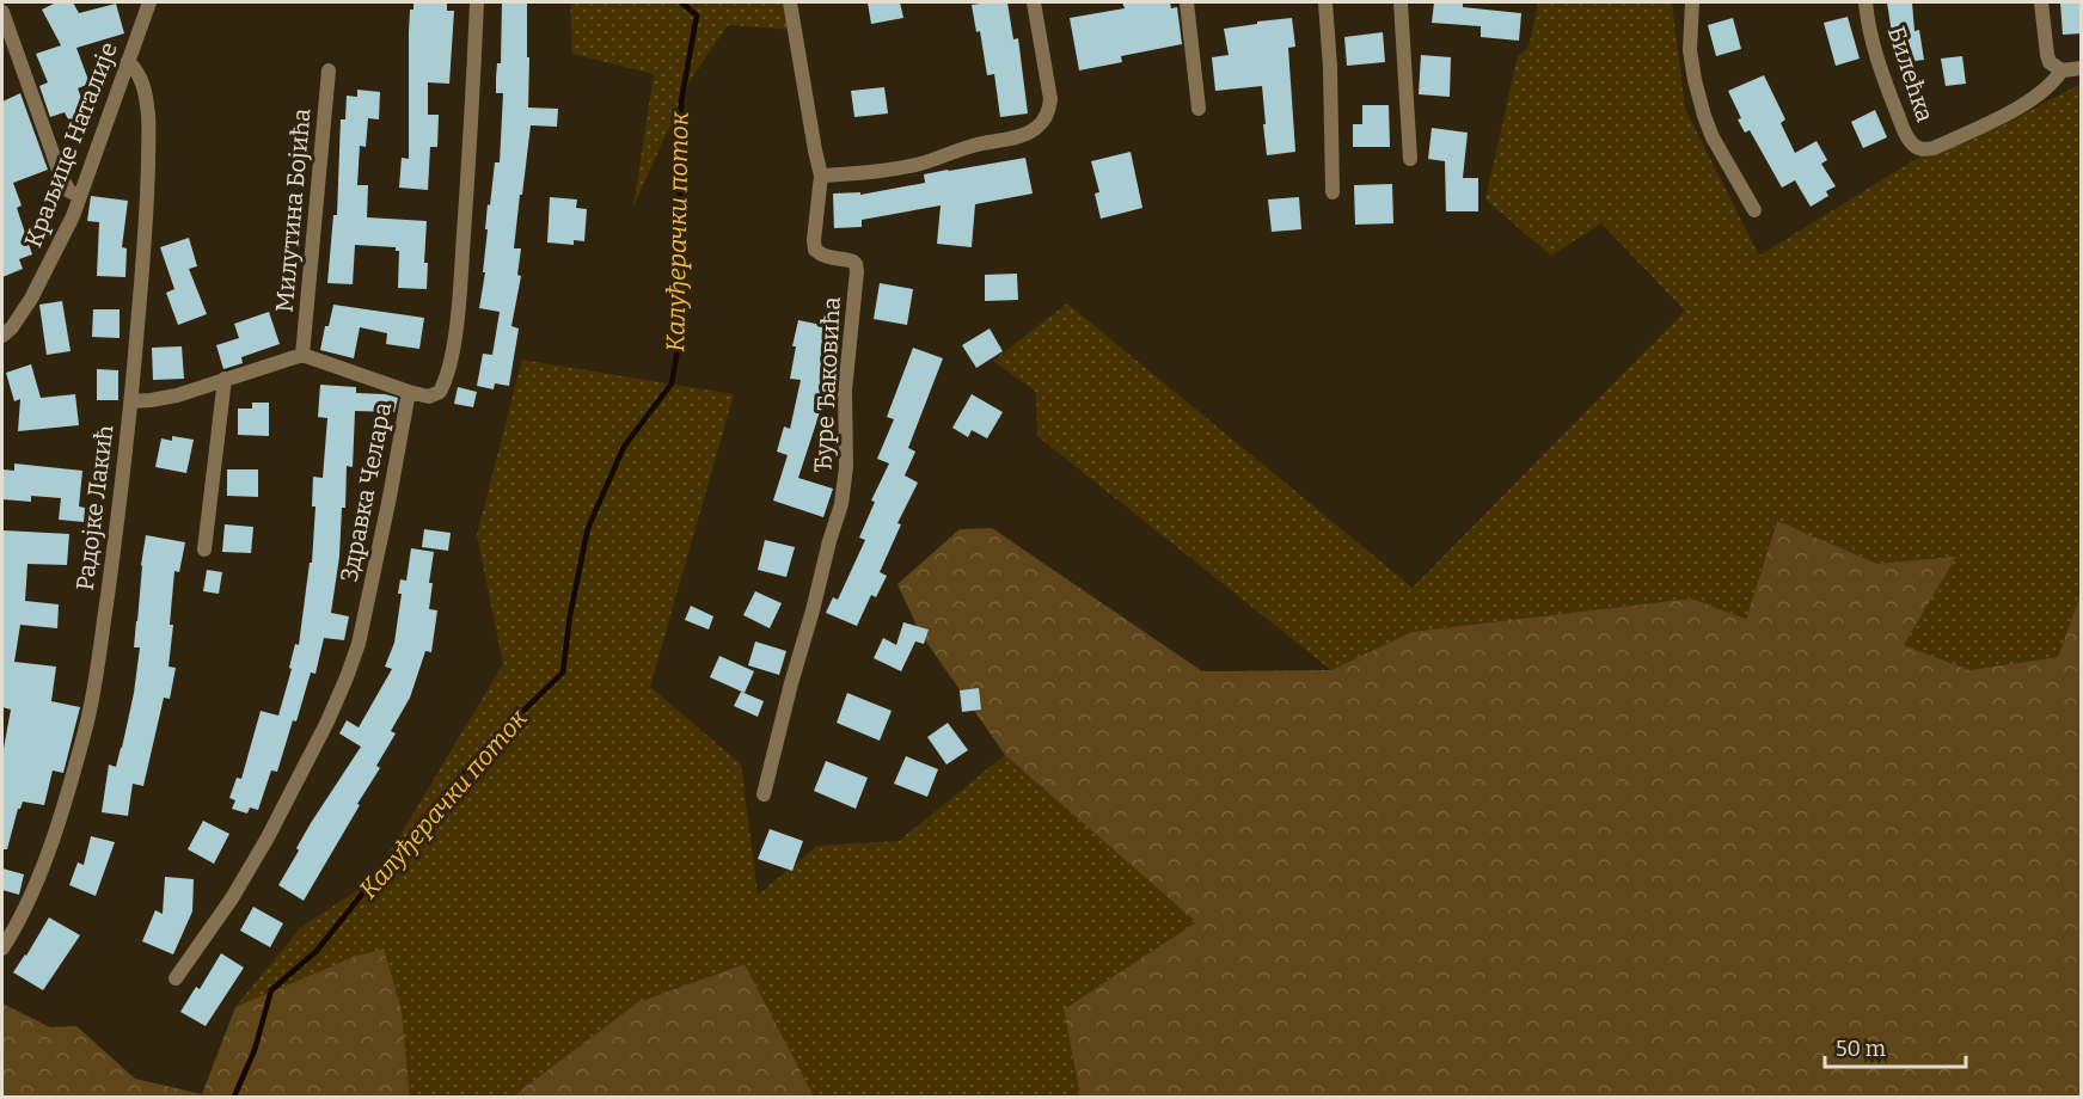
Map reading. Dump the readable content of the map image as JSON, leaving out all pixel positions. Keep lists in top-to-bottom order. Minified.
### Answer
{"streets":{"street":["Билећка","Краљице Наталије","Милутина Бојића","Ђуре Ђаковића","Здравка Челара","Радојке Лакић"]},"crossings":[["Краљице Наталије","Радојке Лакић"]],"water":["Калуђерачки поток"],"scale_bar":"50 m"}
